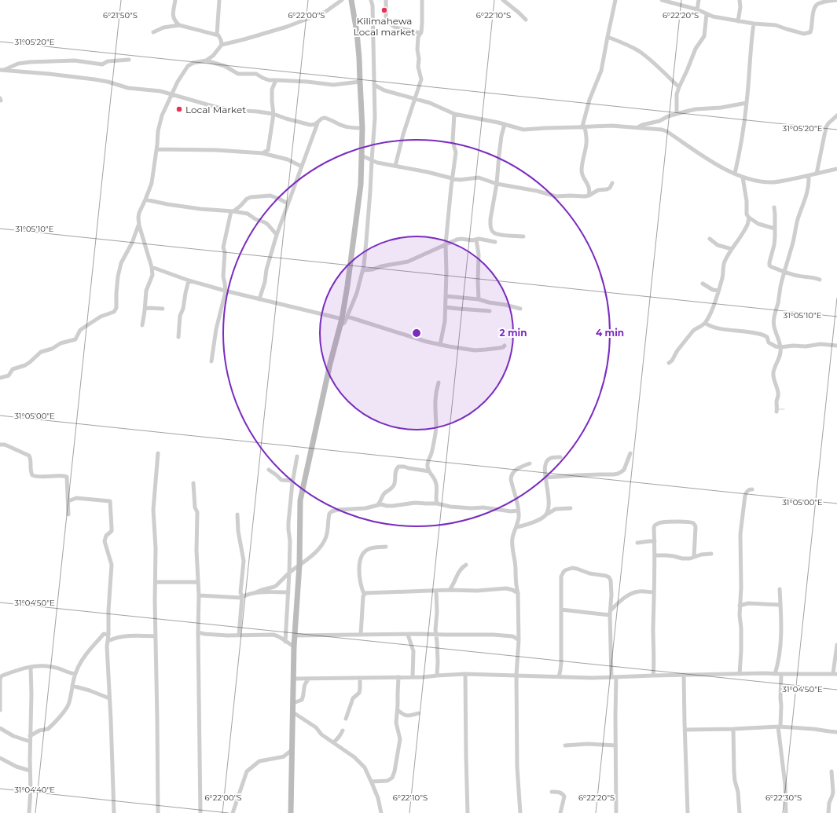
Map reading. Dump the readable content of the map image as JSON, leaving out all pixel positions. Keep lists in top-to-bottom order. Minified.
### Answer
{"places":["Kilimahewa Local market","Local Market"],"coordinates":["6°21'50\"S","6°22'00\"S","6°22'10\"S","6°22'20\"S","31°05'20\"E","31°05'10\"E","31°05'00\"E","31°04'50\"E","31°04'40\"E","6°22'30\"S"],"rings":["2 min","4 min"]}
